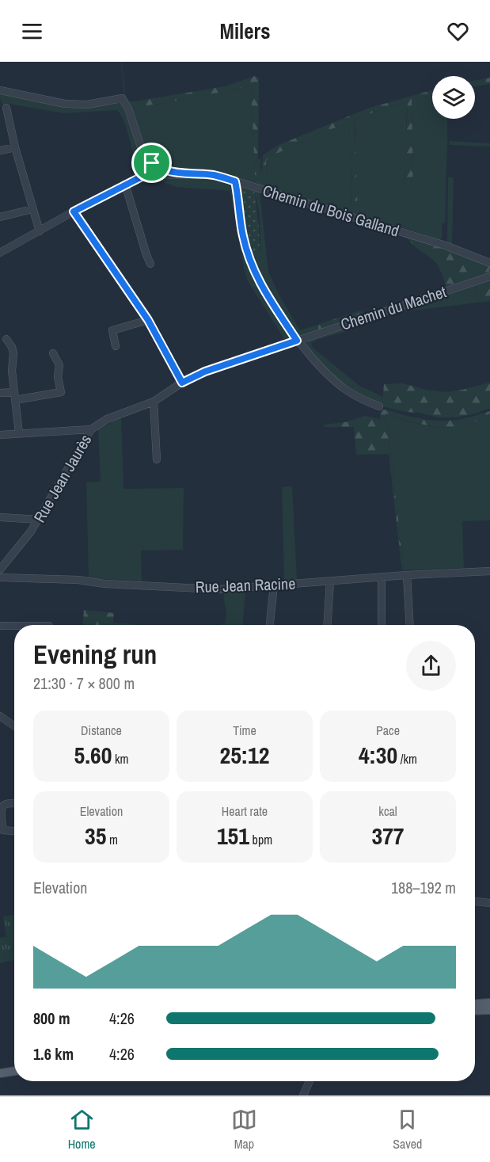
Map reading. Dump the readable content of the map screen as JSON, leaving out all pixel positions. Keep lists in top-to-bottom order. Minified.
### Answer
{"streets":{"street":["Chemin du Bois Galland","Chemin du Machet","Rue Jean Jaurès","Rue Jean Racine"]},"crossings":[["Chemin du Machet","Rue Jean Jaurès"]],"page":{"header":"Milers","heading":["Evening run","21:30 · 7 × 800 m"],"stats":[["Distance","5.60 km"],["Time","25:12"],["Pace","4:30 /km"],["Elevation","35 m"],["Heart rate","151 bpm"],["kcal","377"]],"chart":["Elevation","188–192 m"],"list":[{"name":"800 m","note":"4:26"},{"name":"1.6 km","note":"4:26"}],"tabs":["Home","Map","Saved"]}}
